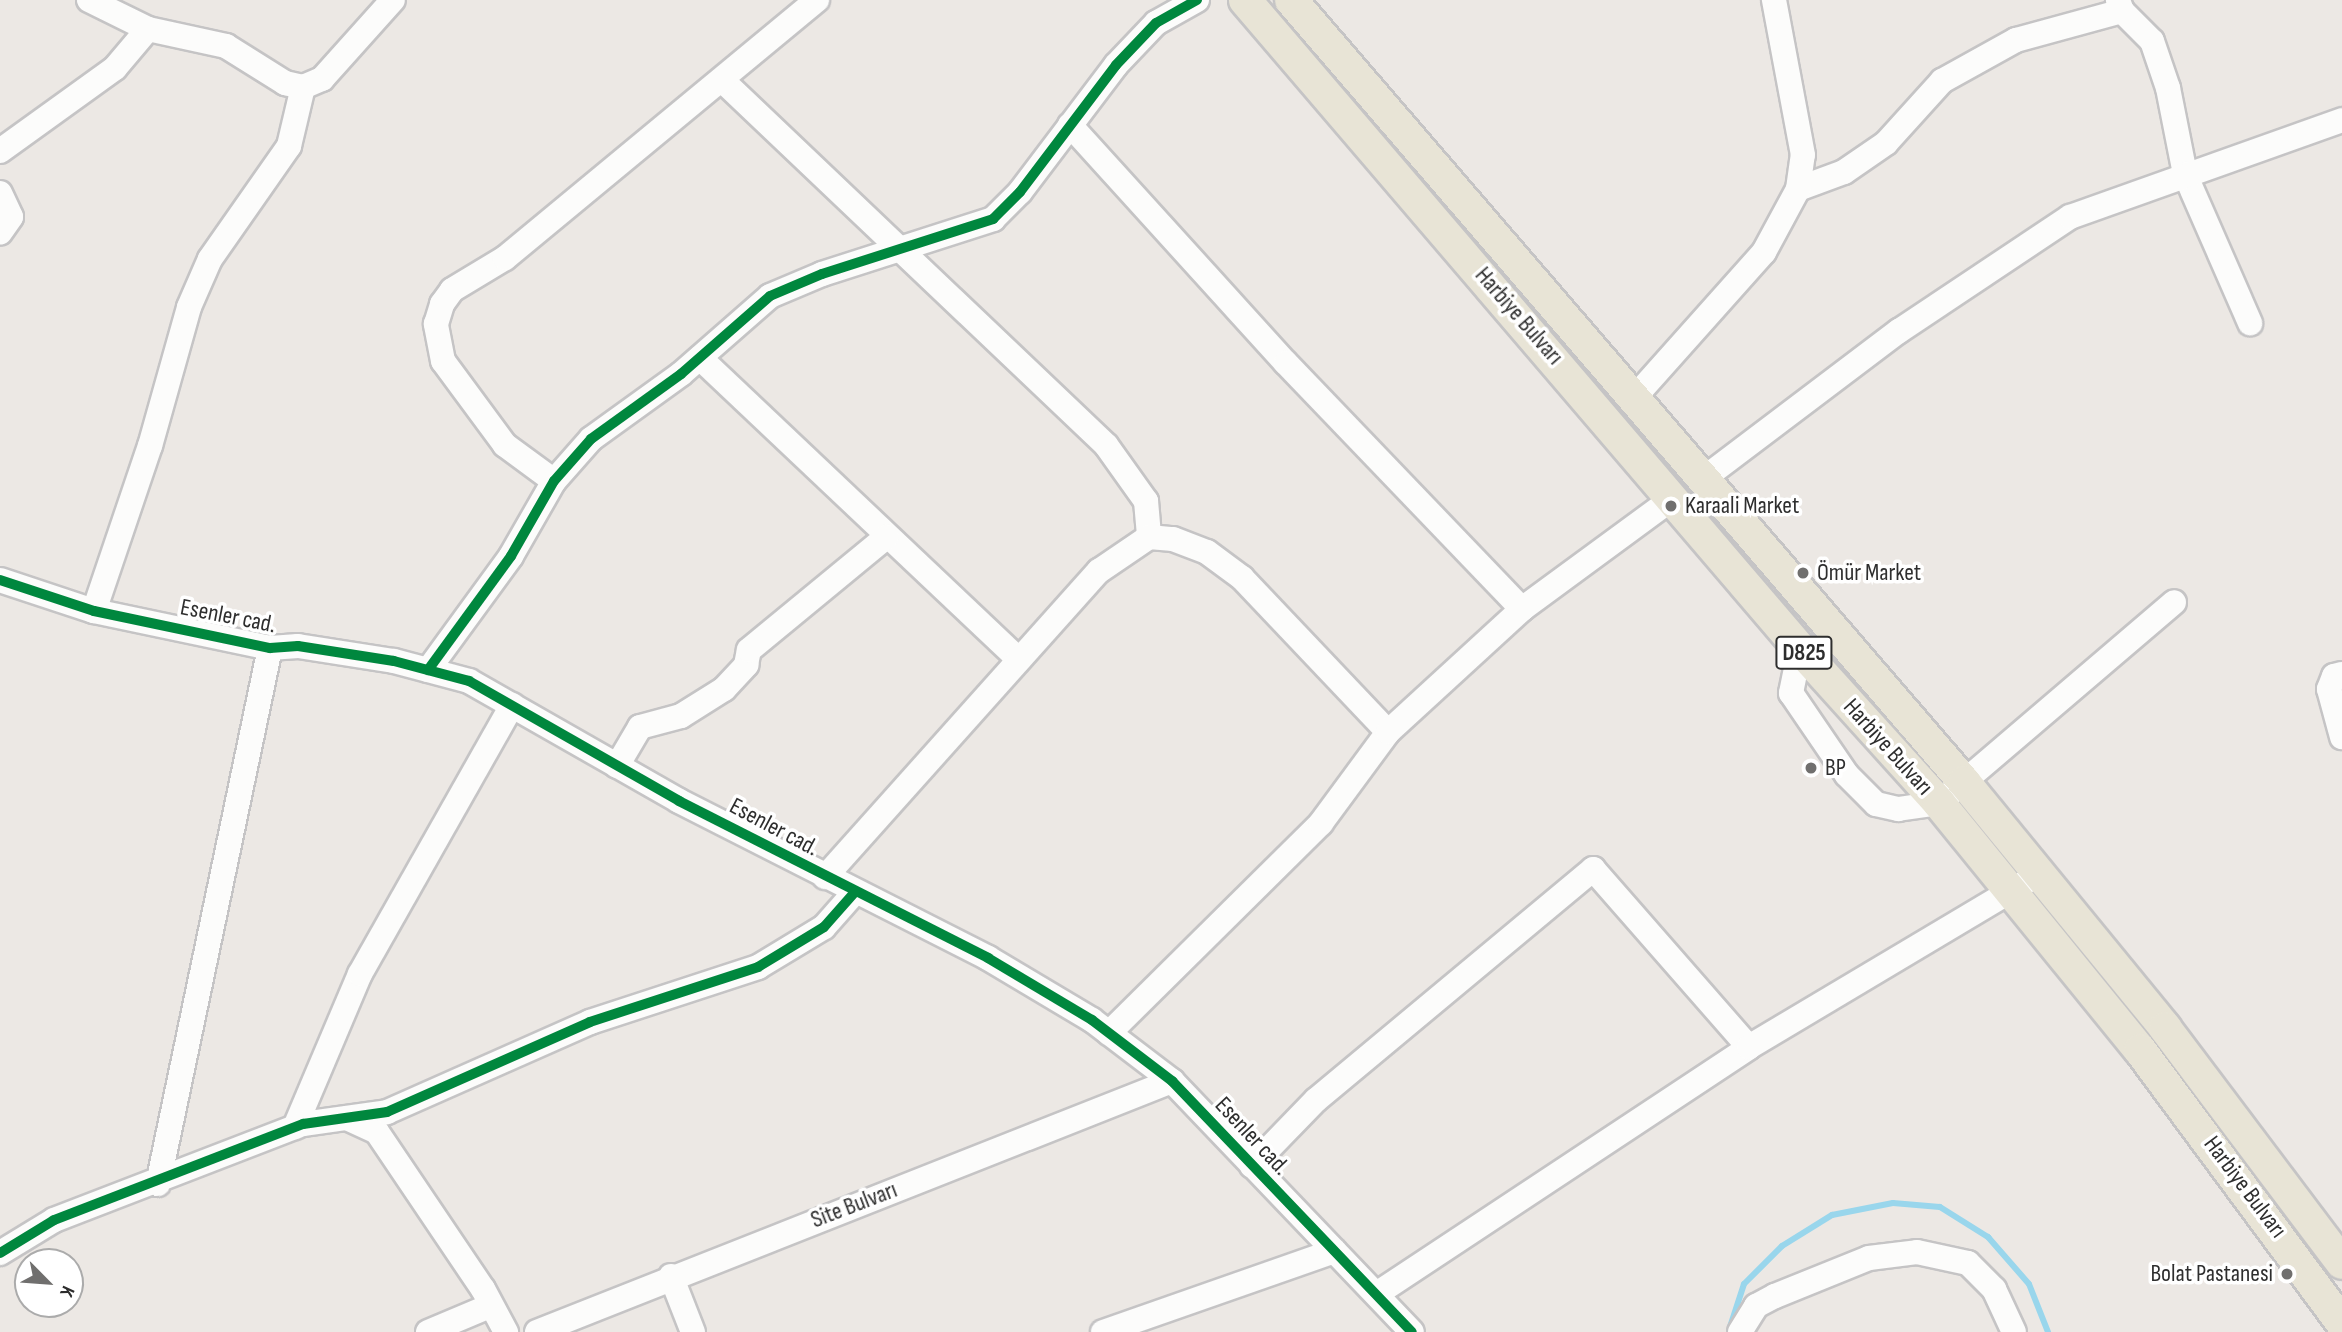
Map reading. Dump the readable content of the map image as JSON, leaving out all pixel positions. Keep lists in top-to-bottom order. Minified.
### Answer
{"streets":{"main road":["Harbiye Bulvarı","D825"],"street":["Esenler cad.","Site Bulvarı"]},"crossings":[["Esenler cad.","Site Bulvarı"]],"places":["Karaali Market","Ömür Market","BP","Bolat Pastanesi"],"north":"bottom right"}
